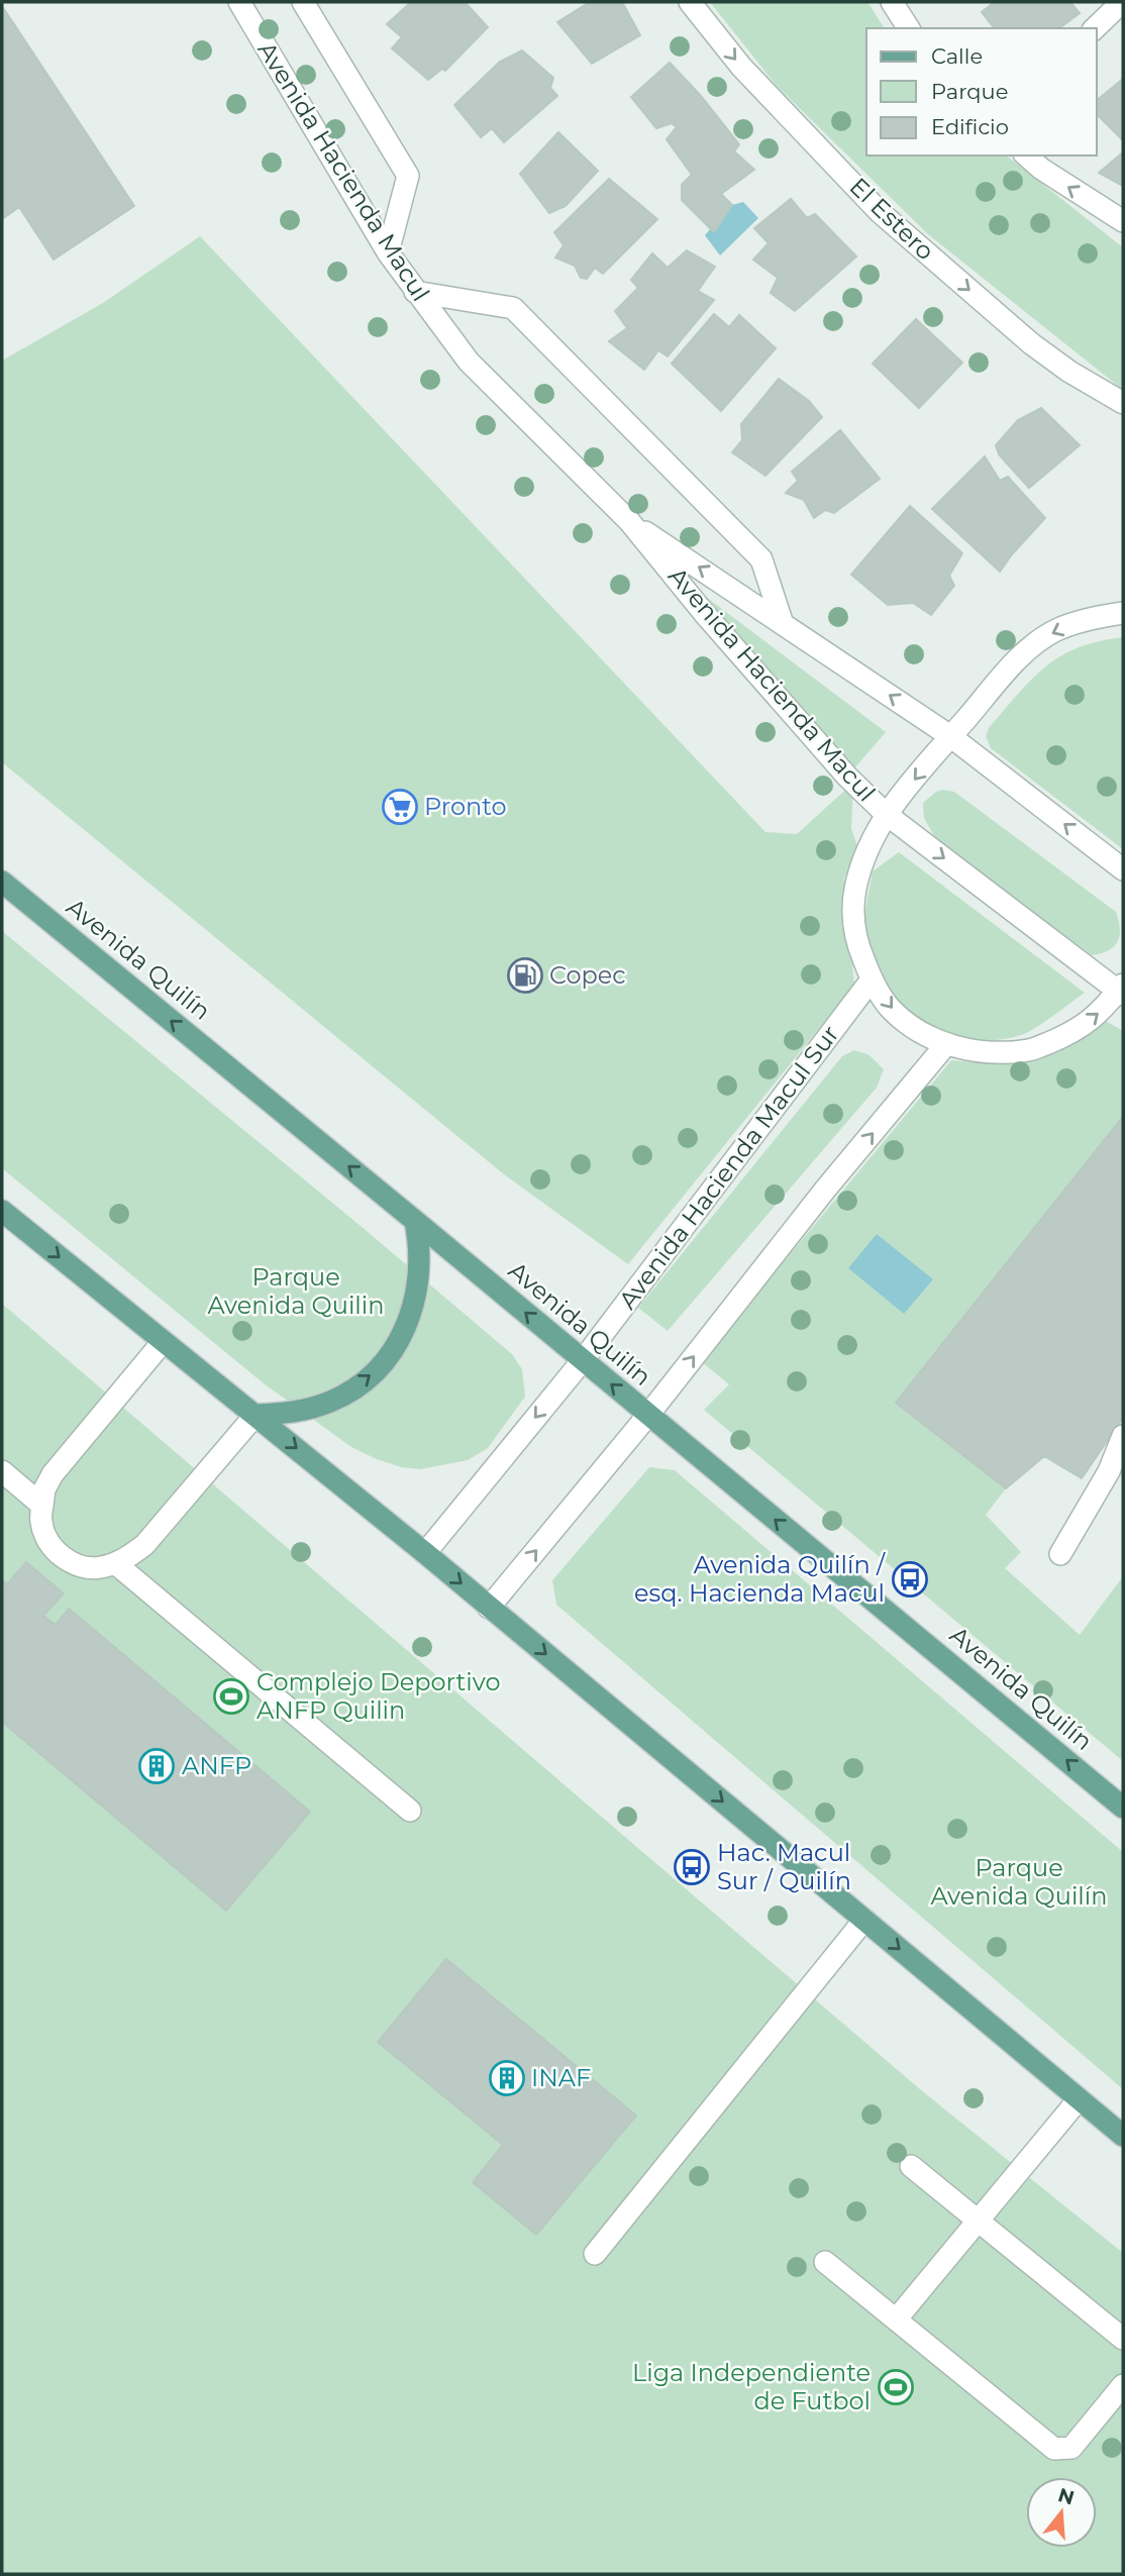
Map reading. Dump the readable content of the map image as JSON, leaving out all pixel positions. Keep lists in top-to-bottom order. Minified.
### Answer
{"streets":{"main road":["Avenida Quilín"],"street":["Avenida Hacienda Macul","El Estero","Avenida Hacienda Macul Sur"]},"crossings":[["Avenida Quilín","Avenida Hacienda Macul Sur"]],"one_way":["El Estero","Avenida Quilín"],"parks":["Parque Avenida Quilin","Parque Avenida Quilín"],"places":{"supermarket":["Pronto"],"fuel station":["Copec"],"bus stop":["Avenida Quilín / esq. Hacienda Macul","Hac. Macul Sur / Quilín"],"sports":["Complejo Deportivo ANFP Quilin","Liga Independiente de Futbol"],"building":["ANFP","INAF"]},"legend":["Calle","Parque","Edificio"],"north":"top"}
